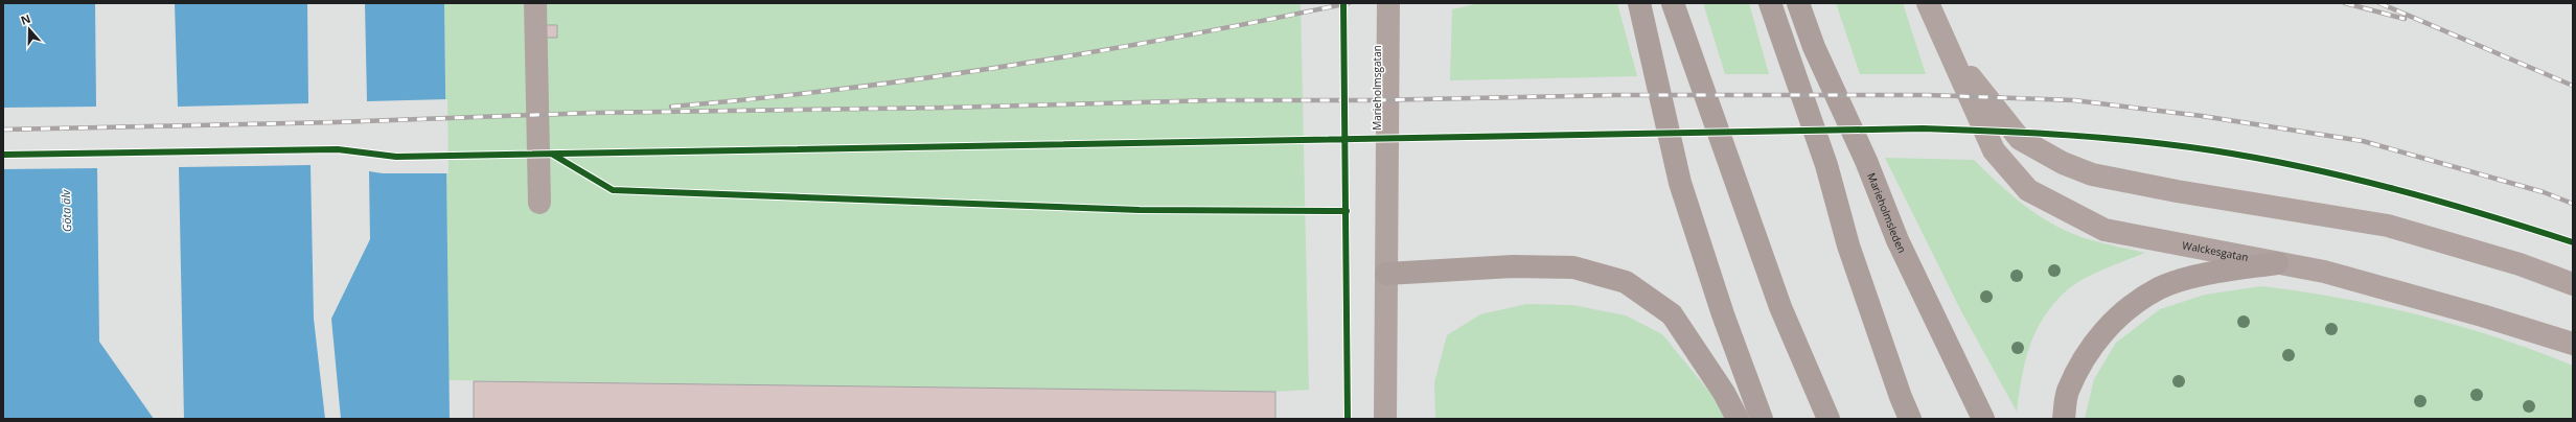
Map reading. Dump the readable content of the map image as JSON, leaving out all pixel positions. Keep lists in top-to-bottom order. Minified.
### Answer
{"streets":{"highway":["Marieholmsleden"],"street":["Marieholmsgatan","Walckesgatan"]},"water":["Göta älv"],"north":"top"}
